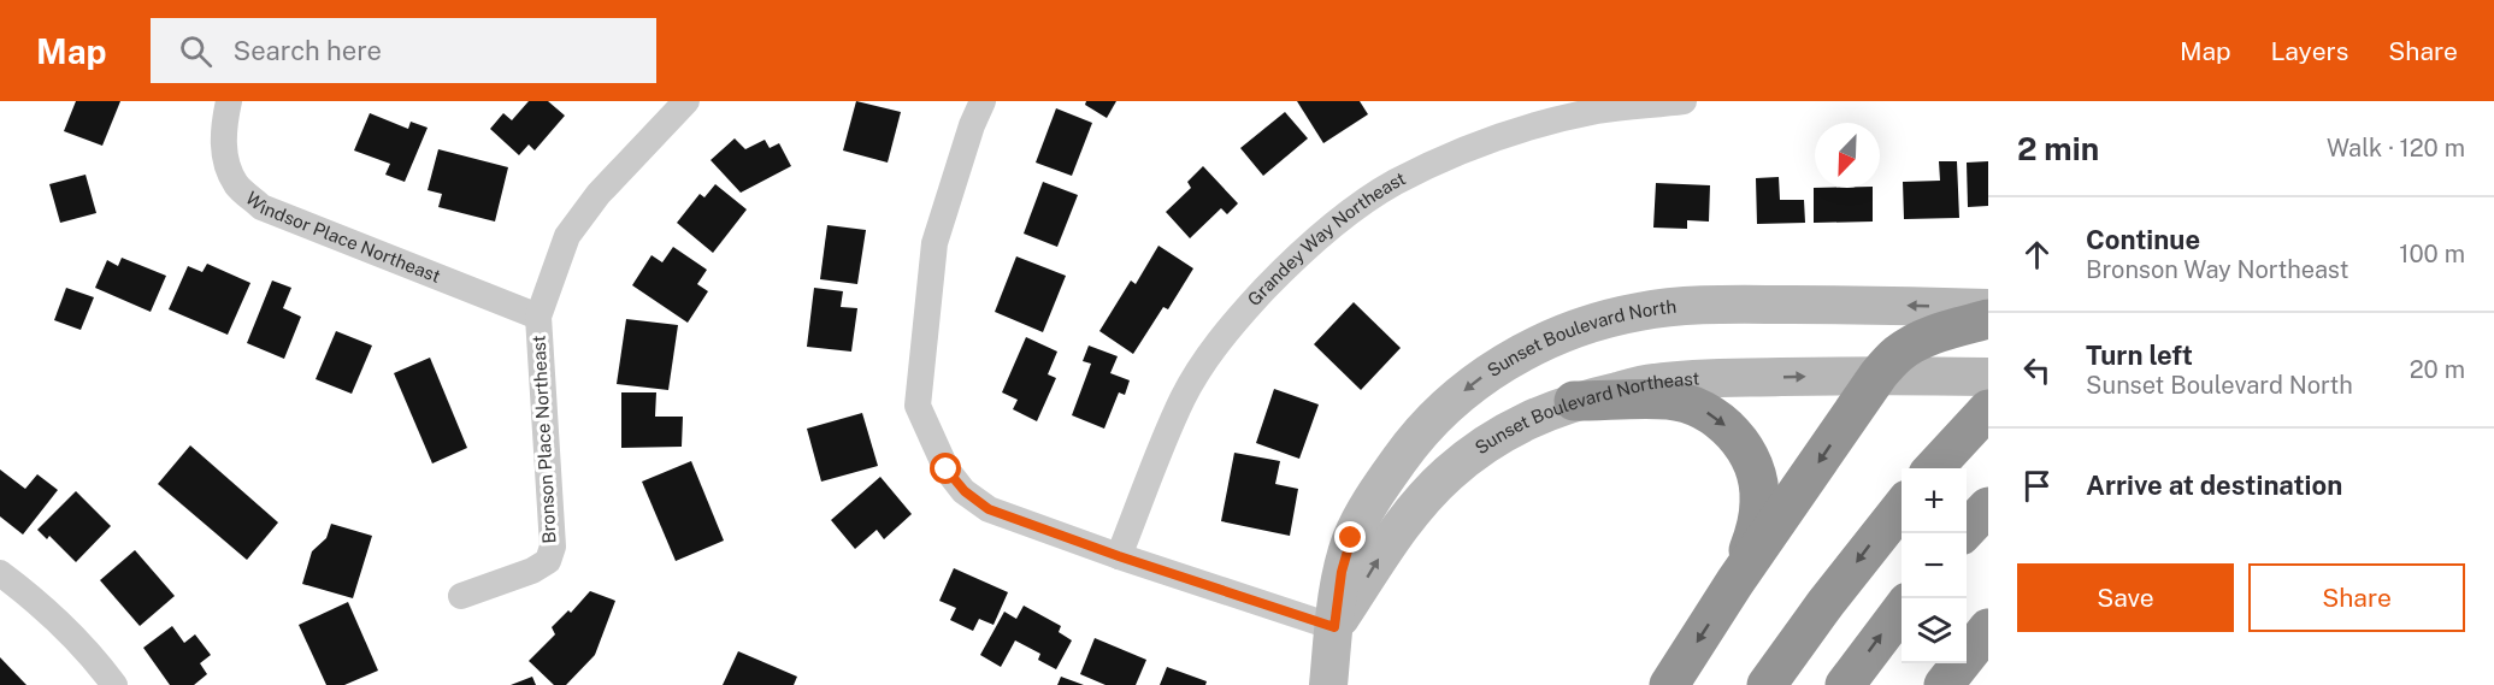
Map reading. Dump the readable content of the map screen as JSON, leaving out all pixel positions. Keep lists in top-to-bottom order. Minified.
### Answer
{"streets":{"main road":["Sunset Boulevard North","Sunset Boulevard Northeast"],"street":["Windsor Place Northeast","Grandey Way Northeast","Bronson Place Northeast"]},"crossings":[["Windsor Place Northeast","Bronson Place Northeast"],["Sunset Boulevard North","Sunset Boulevard Northeast"]],"one_way":["Sunset Boulevard North","Sunset Boulevard Northeast"],"north":"bottom left","page":{"header":"Map","search":"Search here","nav":["Map","Layers","Share"],"heading":["2 min","Walk · 120 m"],"list":[["Continue","Bronson Way Northeast","100 m"],["Turn left","Sunset Boulevard North","20 m"],"Arrive at destination"],"map_buttons":["+","−"],"buttons":["Save","Share"]}}
